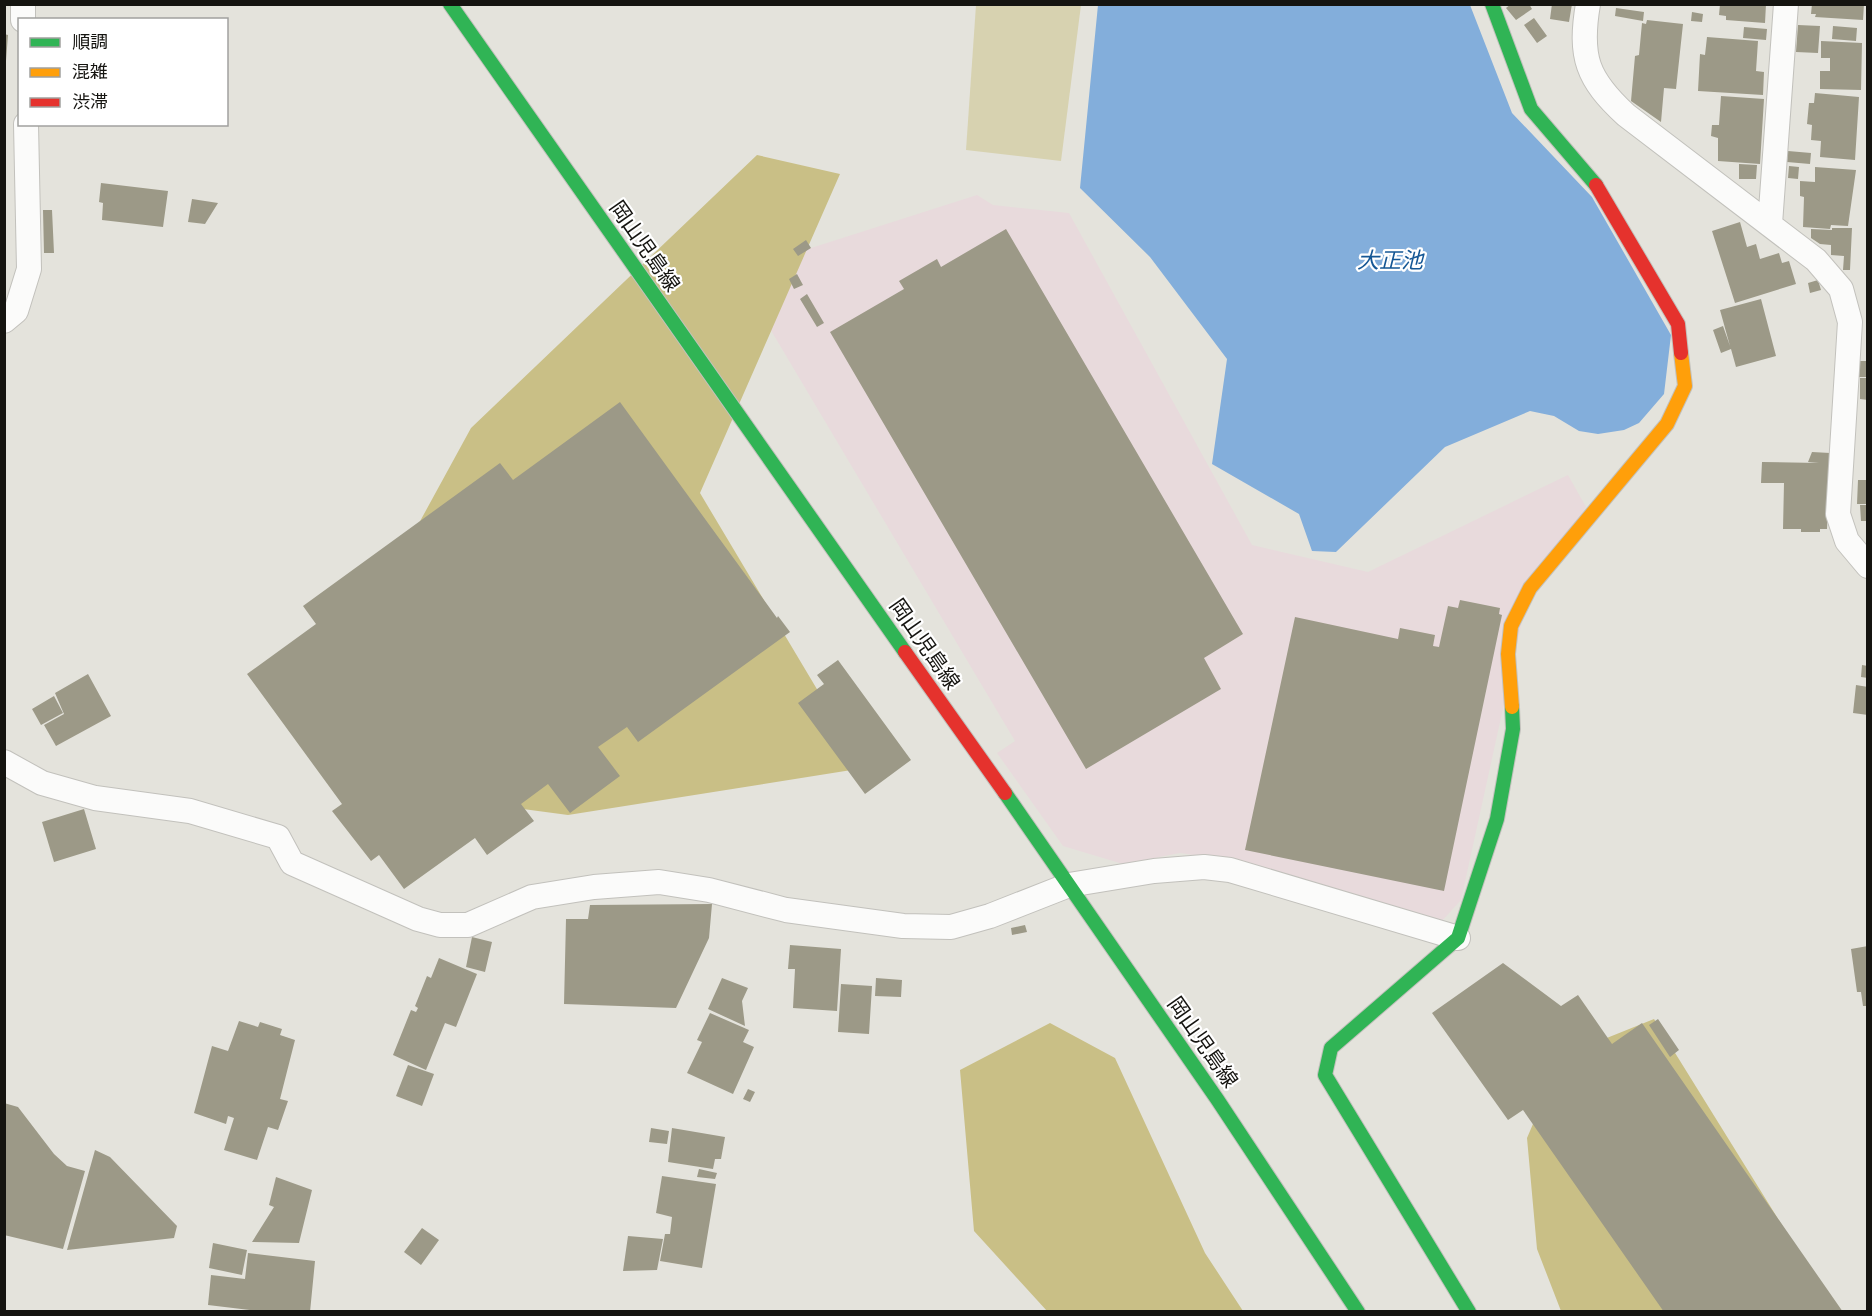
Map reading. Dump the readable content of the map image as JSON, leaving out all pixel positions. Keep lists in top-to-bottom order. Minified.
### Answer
{"streets":{"main road":["岡山児島線"]},"water":["大正池"],"legend":["順調","混雑","渋滞"]}
